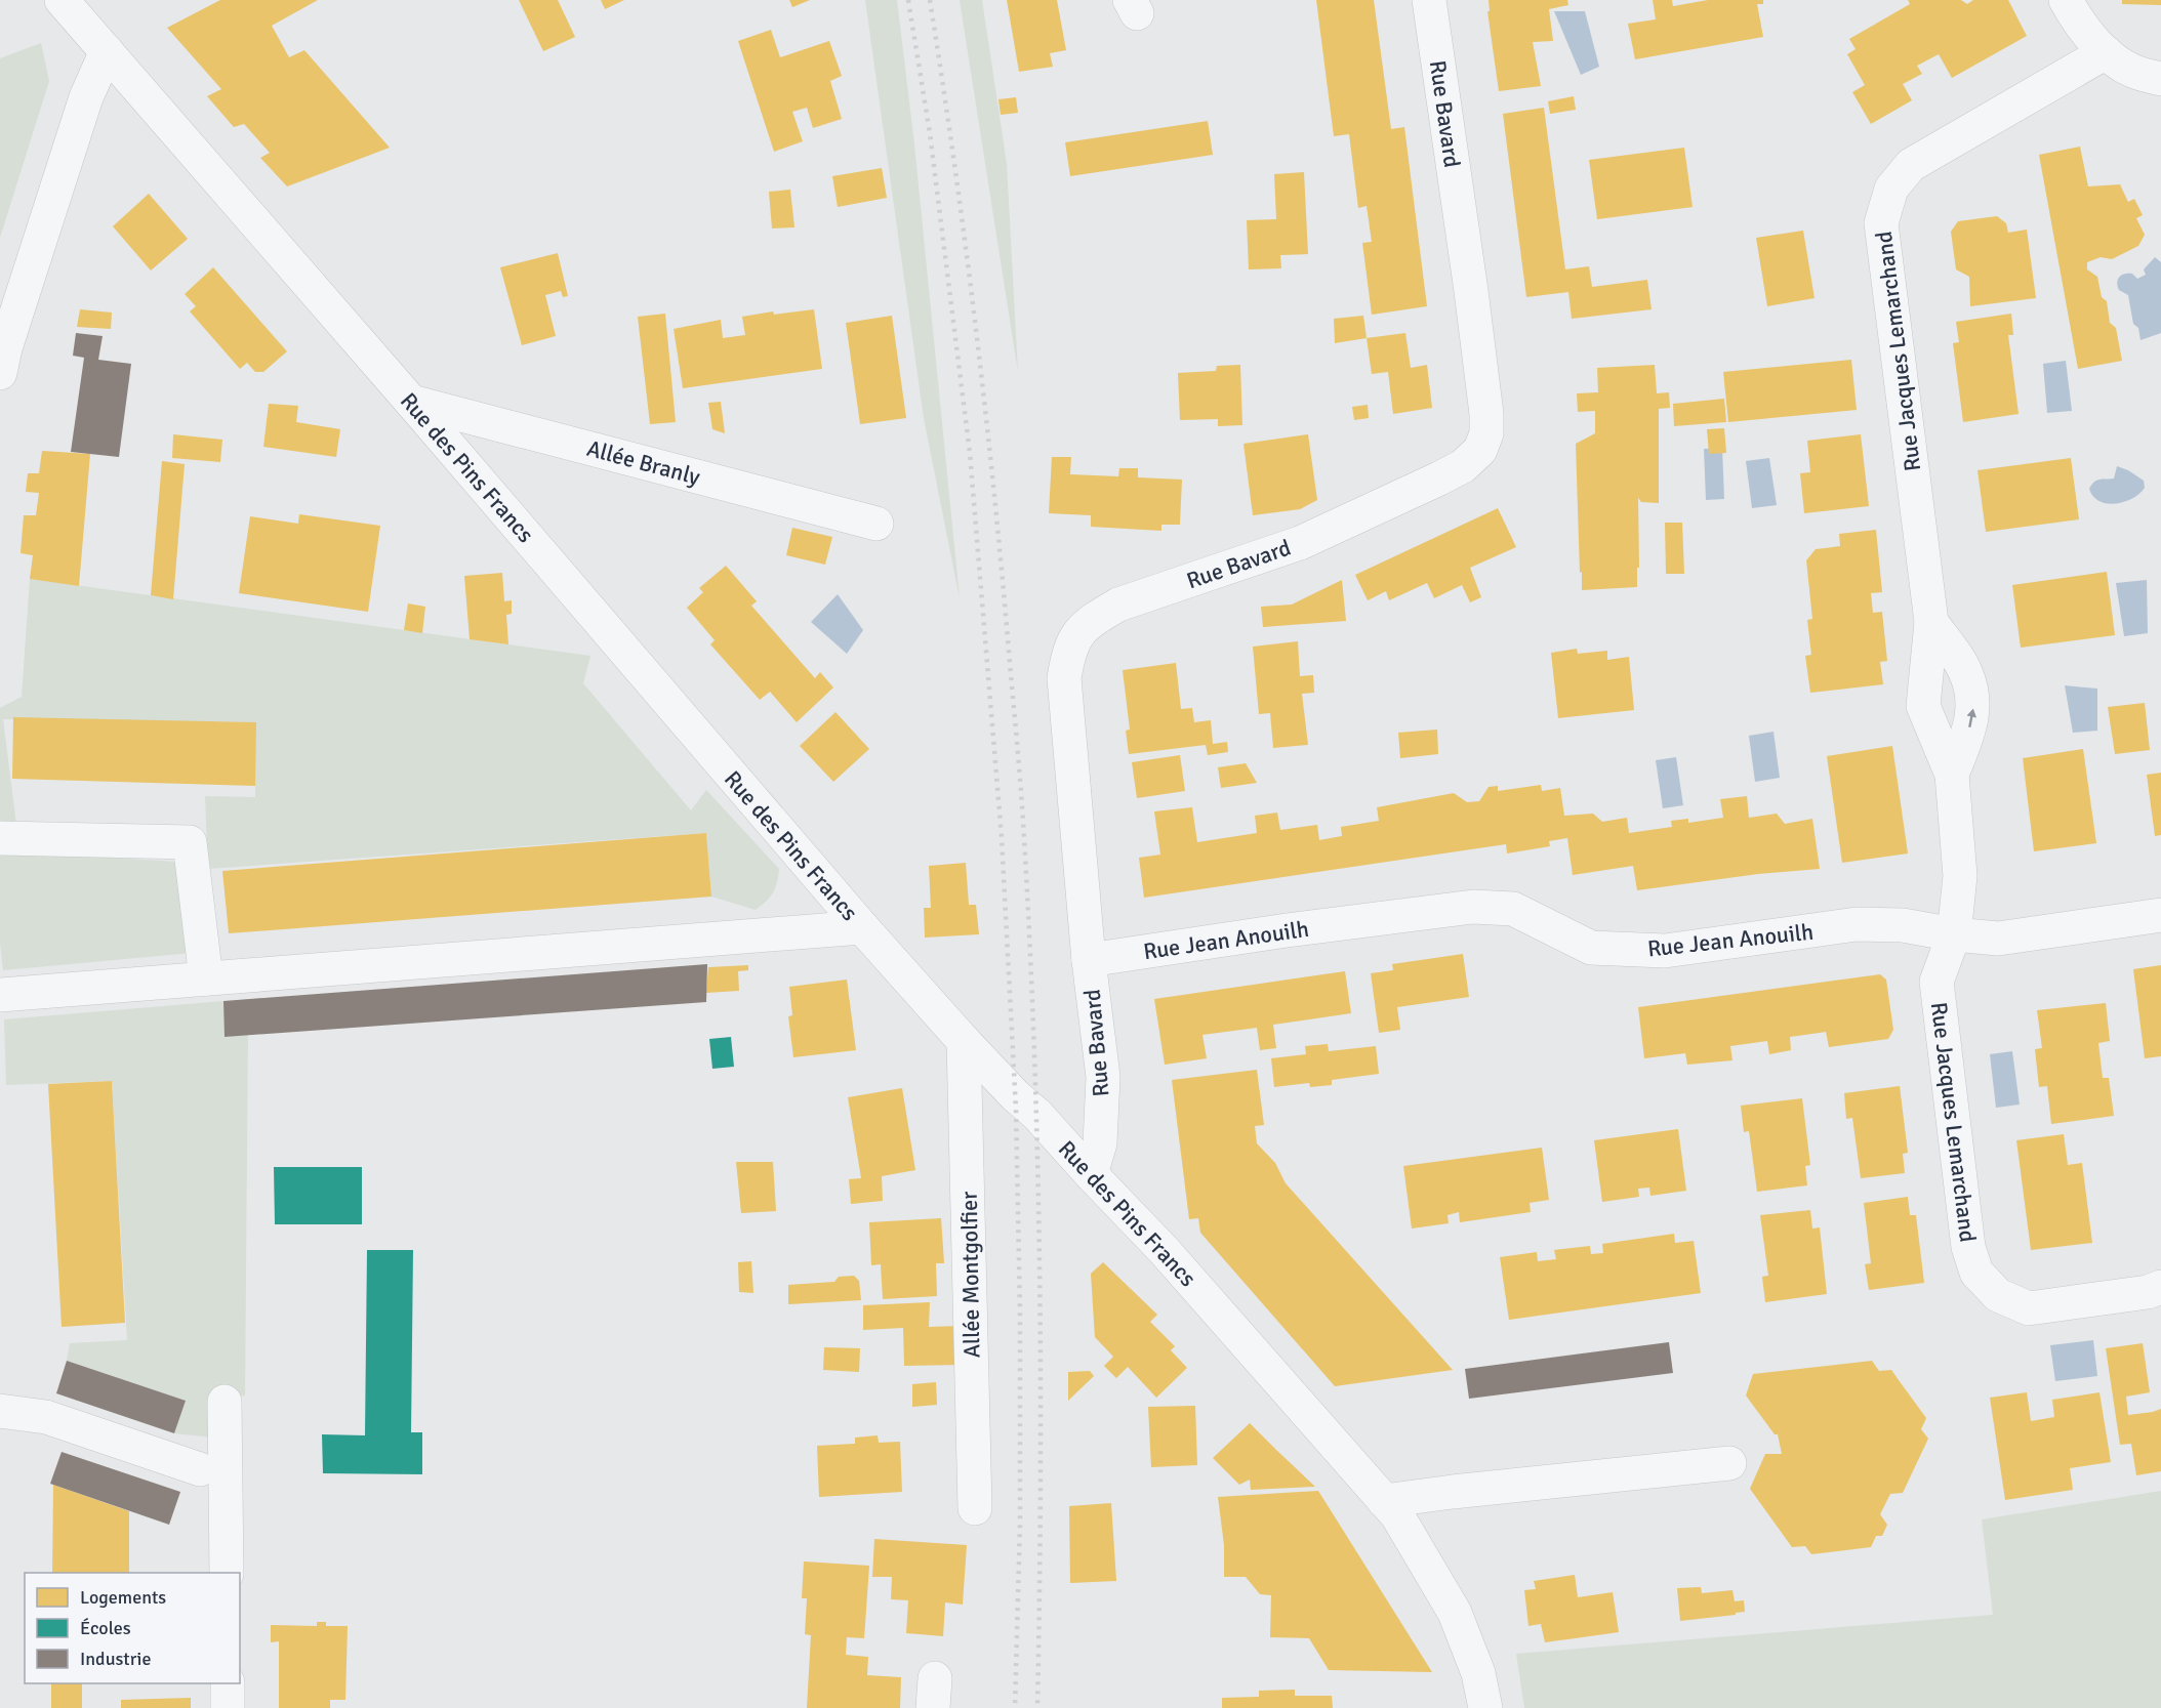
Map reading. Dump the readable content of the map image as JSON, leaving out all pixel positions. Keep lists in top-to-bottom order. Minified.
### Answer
{"streets":{"street":["Rue Bavard","Rue Jacques Lemarchand","Allée Branly","Rue des Pins Francs","Rue Jean Anouilh","Allée Montgolfier"]},"crossings":[["Rue Bavard","Rue des Pins Francs"],["Rue Bavard","Rue Jean Anouilh"],["Rue Jacques Lemarchand","Rue Jean Anouilh"],["Allée Branly","Rue des Pins Francs"],["Rue des Pins Francs","Allée Montgolfier"]],"legend":["Logements","Écoles","Industrie"]}
